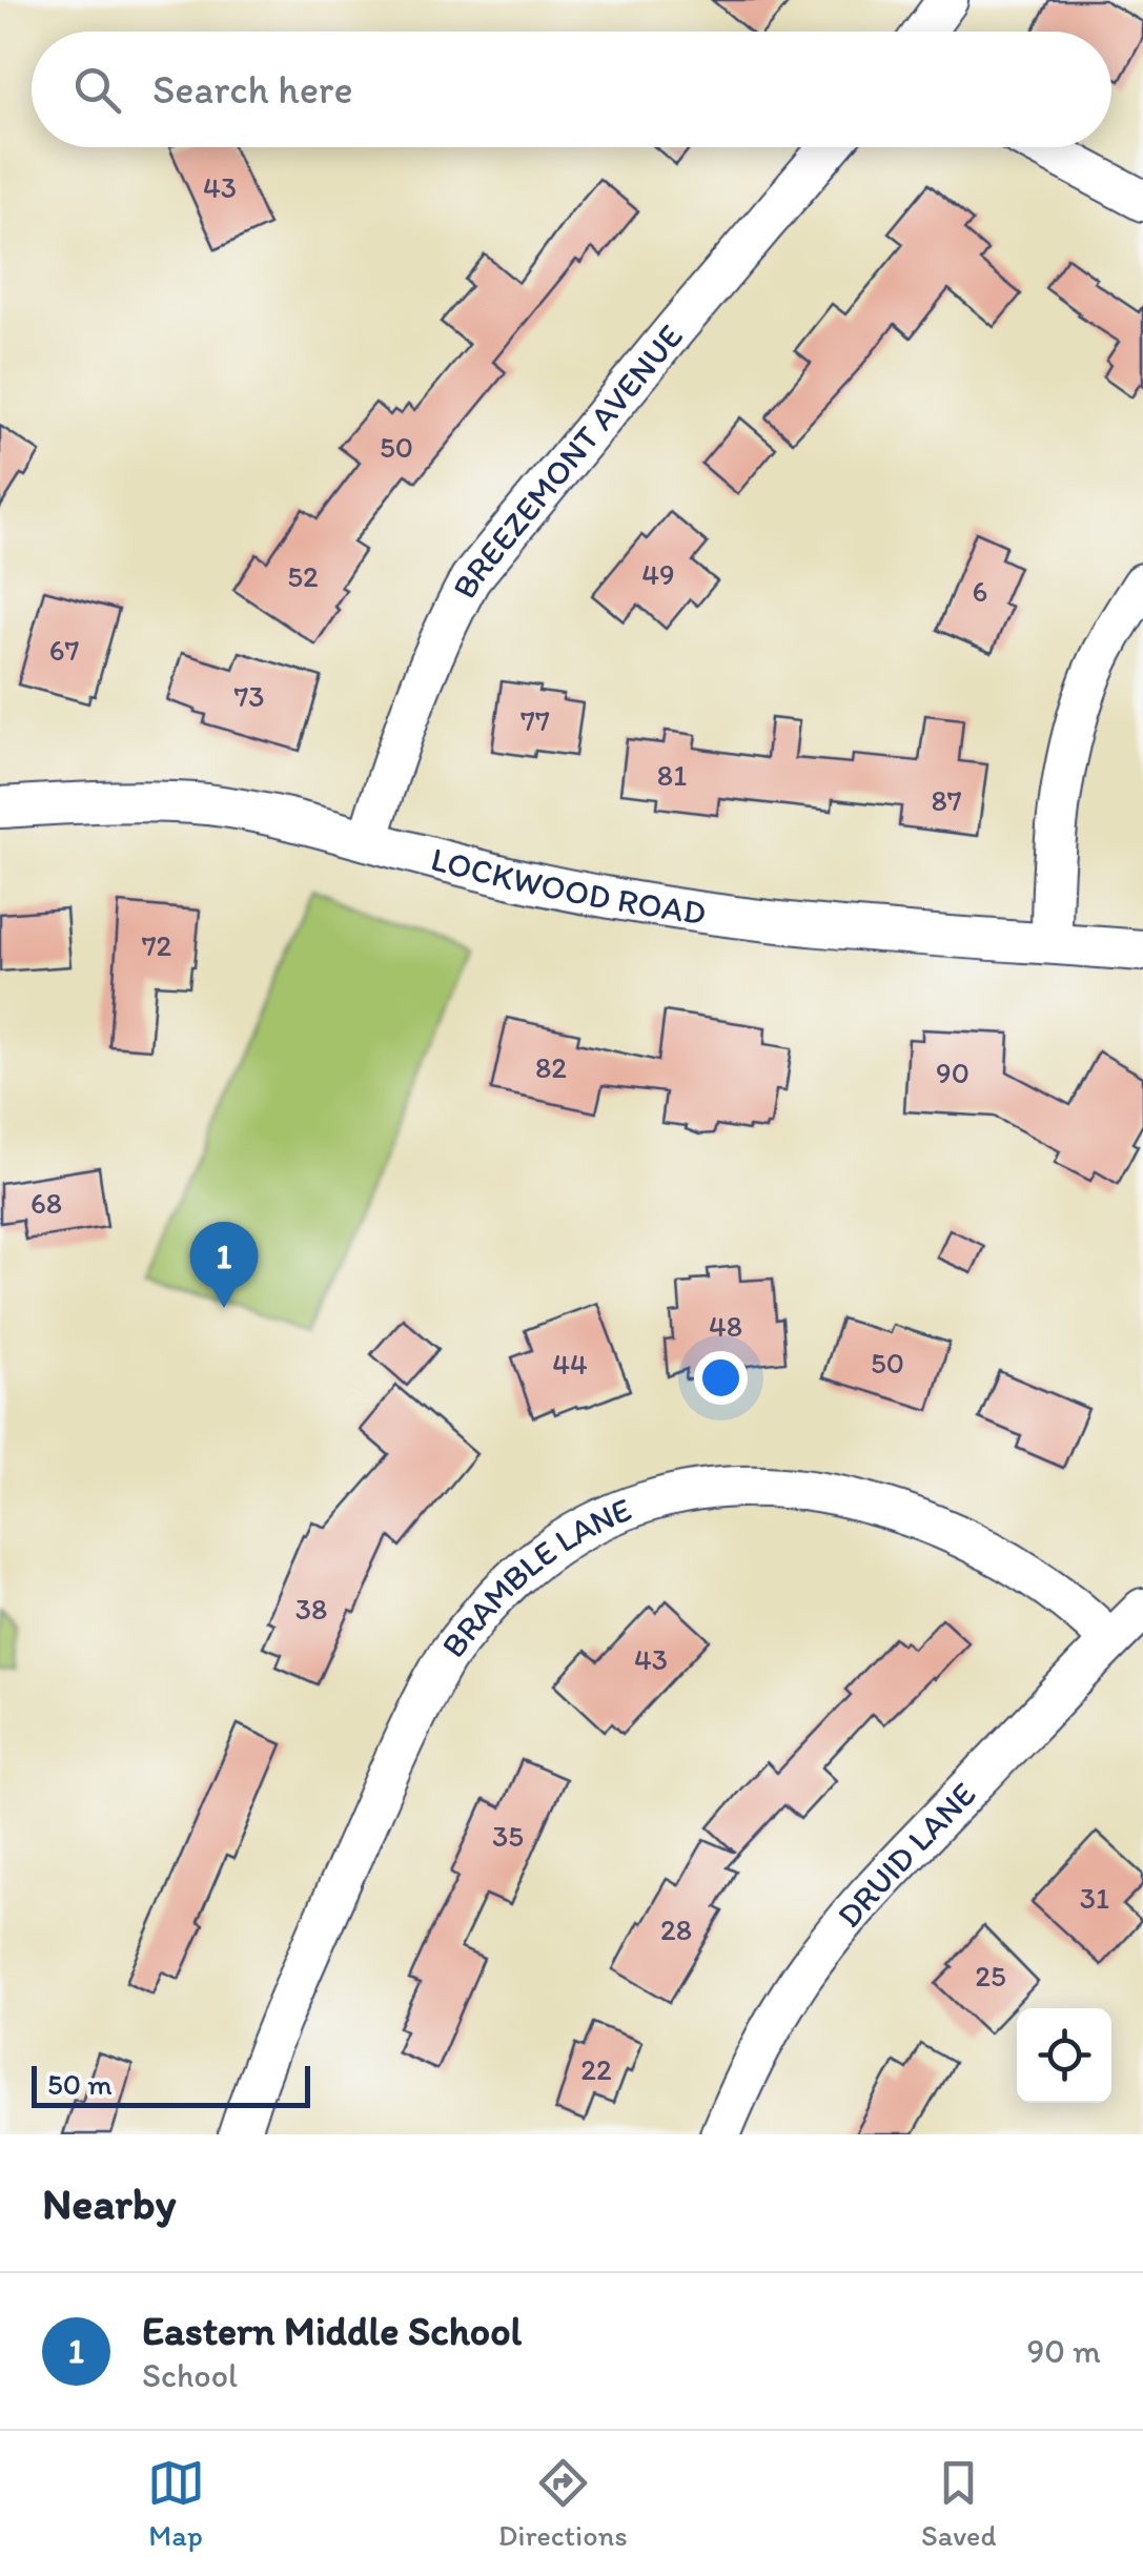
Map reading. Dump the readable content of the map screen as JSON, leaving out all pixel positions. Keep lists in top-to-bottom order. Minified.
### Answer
{"streets":{"street":["BREEZEMONT AVENUE","LOCKWOOD ROAD","BRAMBLE LANE","DRUID LANE"]},"crossings":[["BREEZEMONT AVENUE","LOCKWOOD ROAD"],["BRAMBLE LANE","DRUID LANE"]],"house_numbers":["43","50","49","52","6","67","73","77","81","87","72","82","90","68","48","50","44","38","43","35","31","28","25","22"],"scale_bar":"50 m","page":{"search":"Search here","pins":"1","scale":"50 m","heading":"Nearby","list":[{"mark":"1","name":"Eastern Middle School","note":"School","value":"90 m"}],"nav":["Map","Directions","Saved"]}}
